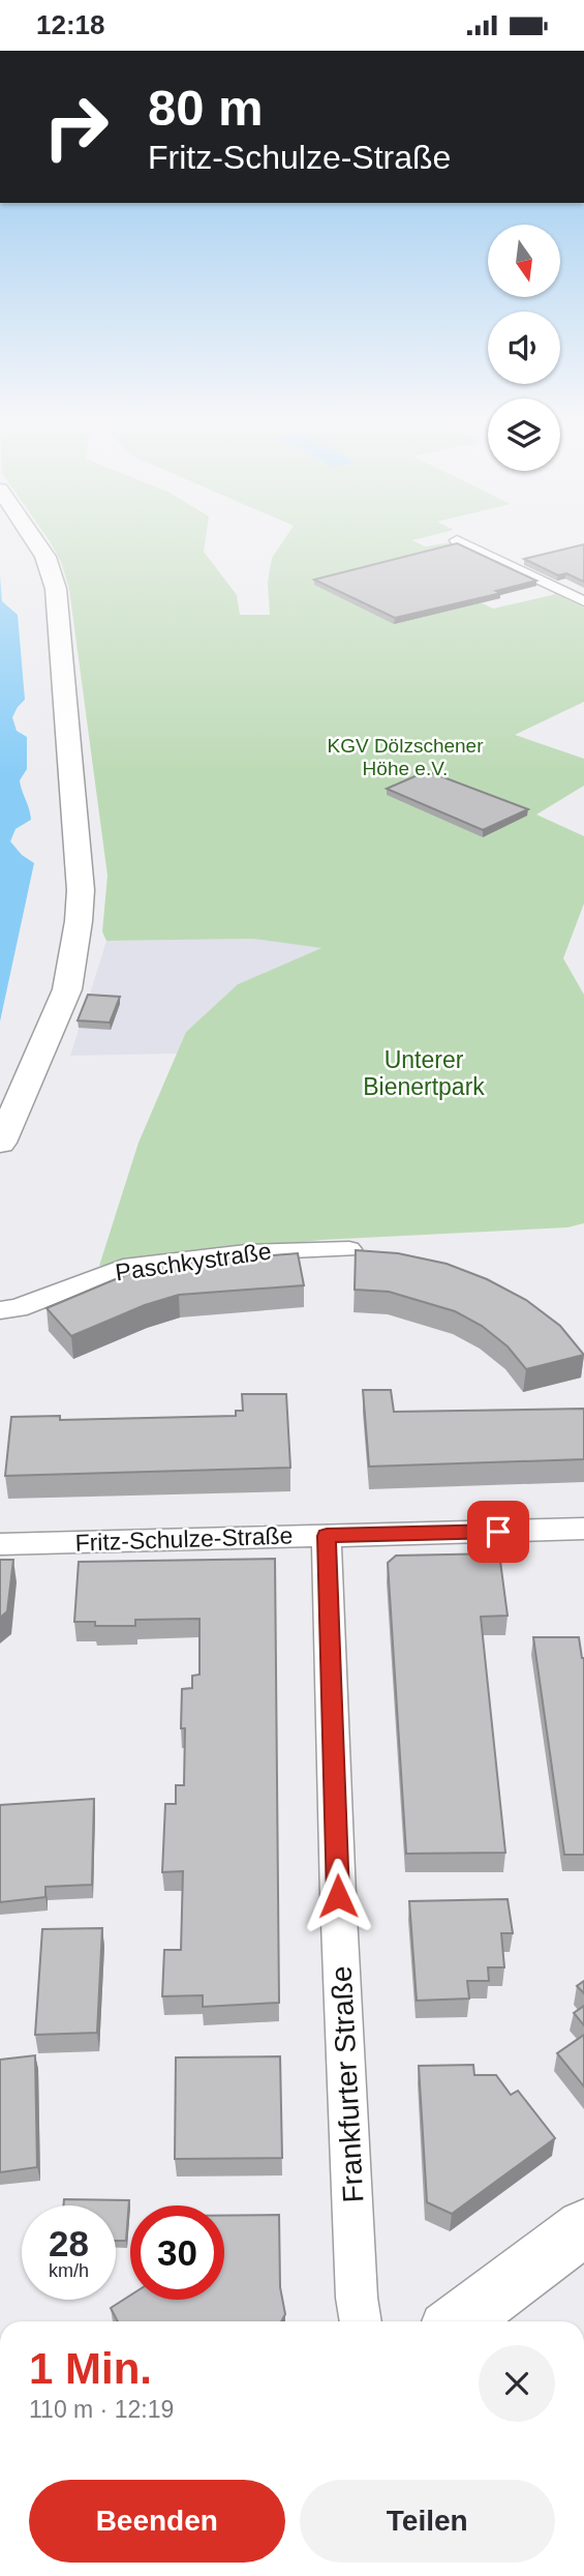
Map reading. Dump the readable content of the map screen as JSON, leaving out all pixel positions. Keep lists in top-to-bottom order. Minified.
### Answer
{"streets":{"street":["Paschkystraße","Fritz-Schulze-Straße","Frankfurter Straße"]},"crossings":[["Fritz-Schulze-Straße","Frankfurter Straße"]],"parks":["KGV Dölzschener Höhe e.V.","Unterer Bienertpark"],"north":"bottom","page":{"status":"12:18","turn":["80 m","Fritz-Schulze-Straße"],"speed":"28 km/h","limit":"30","heading":["1 Min.","110 m · 12:19"],"buttons":["Beenden","Teilen"]}}
